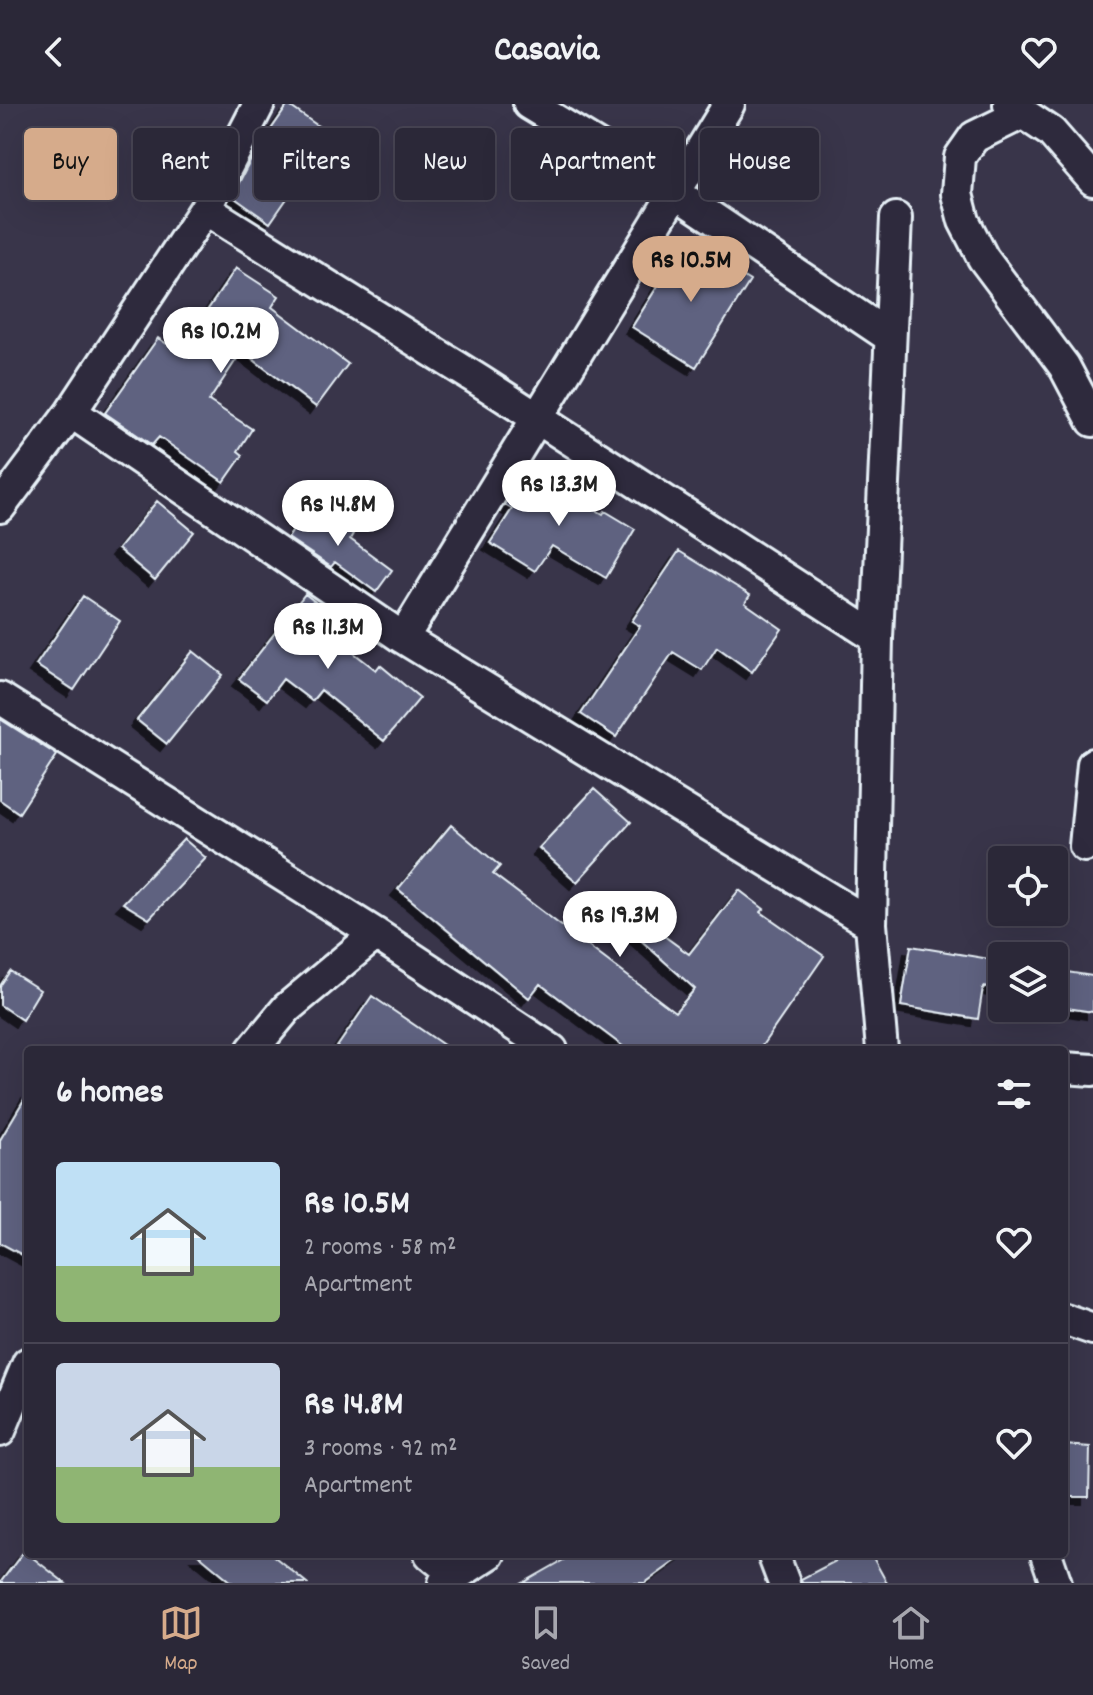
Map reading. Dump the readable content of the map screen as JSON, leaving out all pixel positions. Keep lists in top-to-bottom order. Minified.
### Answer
{"page":{"header":"Casavia","chip":["Buy","Rent","Filters","New","Apartment","House"],"price":["Rs 10.5M","Rs 10.2M","Rs 13.3M","Rs 14.8M","Rs 11.3M","Rs 19.3M"],"heading":"6 homes","list":[{"name":"Rs 10.5M","note":"2 rooms · 58 m² · Apartment"},{"name":"Rs 14.8M","note":"3 rooms · 92 m² · Apartment"}],"tabs":["Map","Saved","Home"]}}
